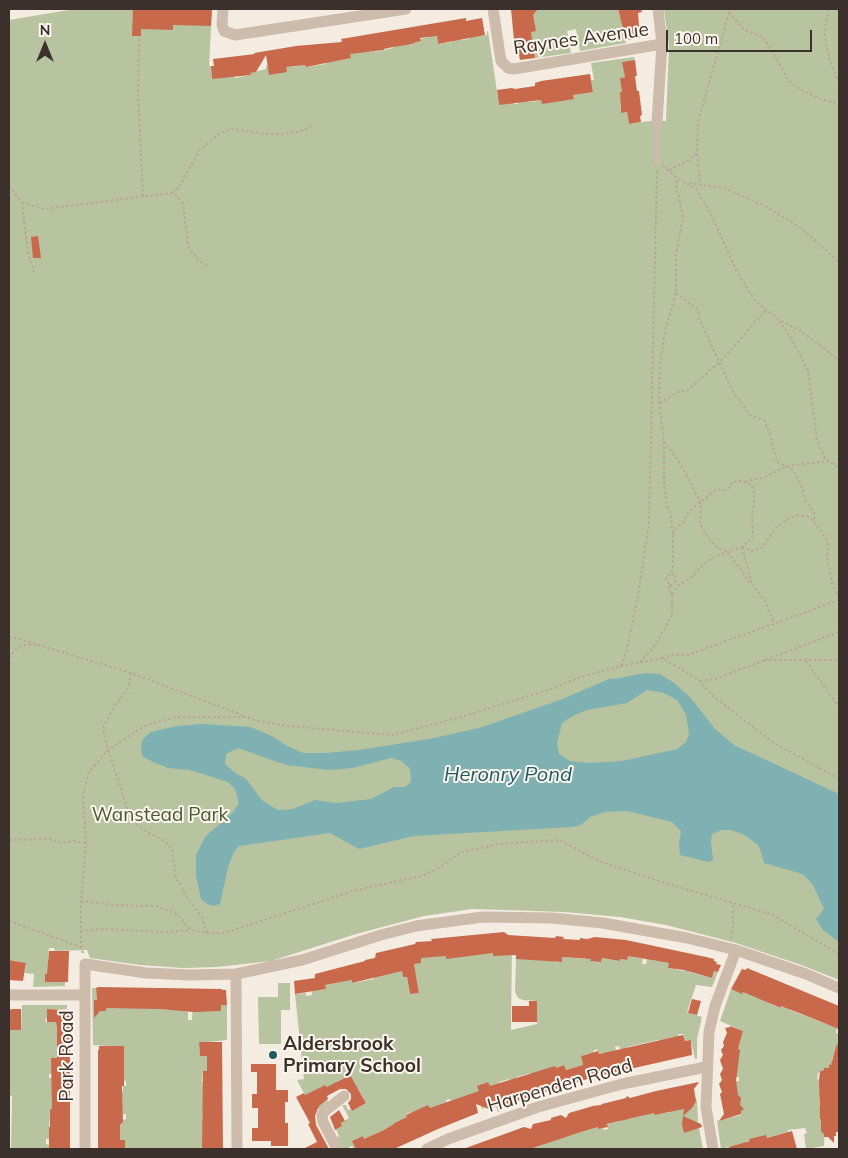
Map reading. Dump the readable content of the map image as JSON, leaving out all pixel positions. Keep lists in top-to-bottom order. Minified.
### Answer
{"streets":{"street":["Raynes Avenue","Park Road","Harpenden Road"]},"water":["Heronry Pond"],"parks":["Wanstead Park"],"places":["Aldersbrook Primary School"],"scale_bar":"100 m","north":"top"}
